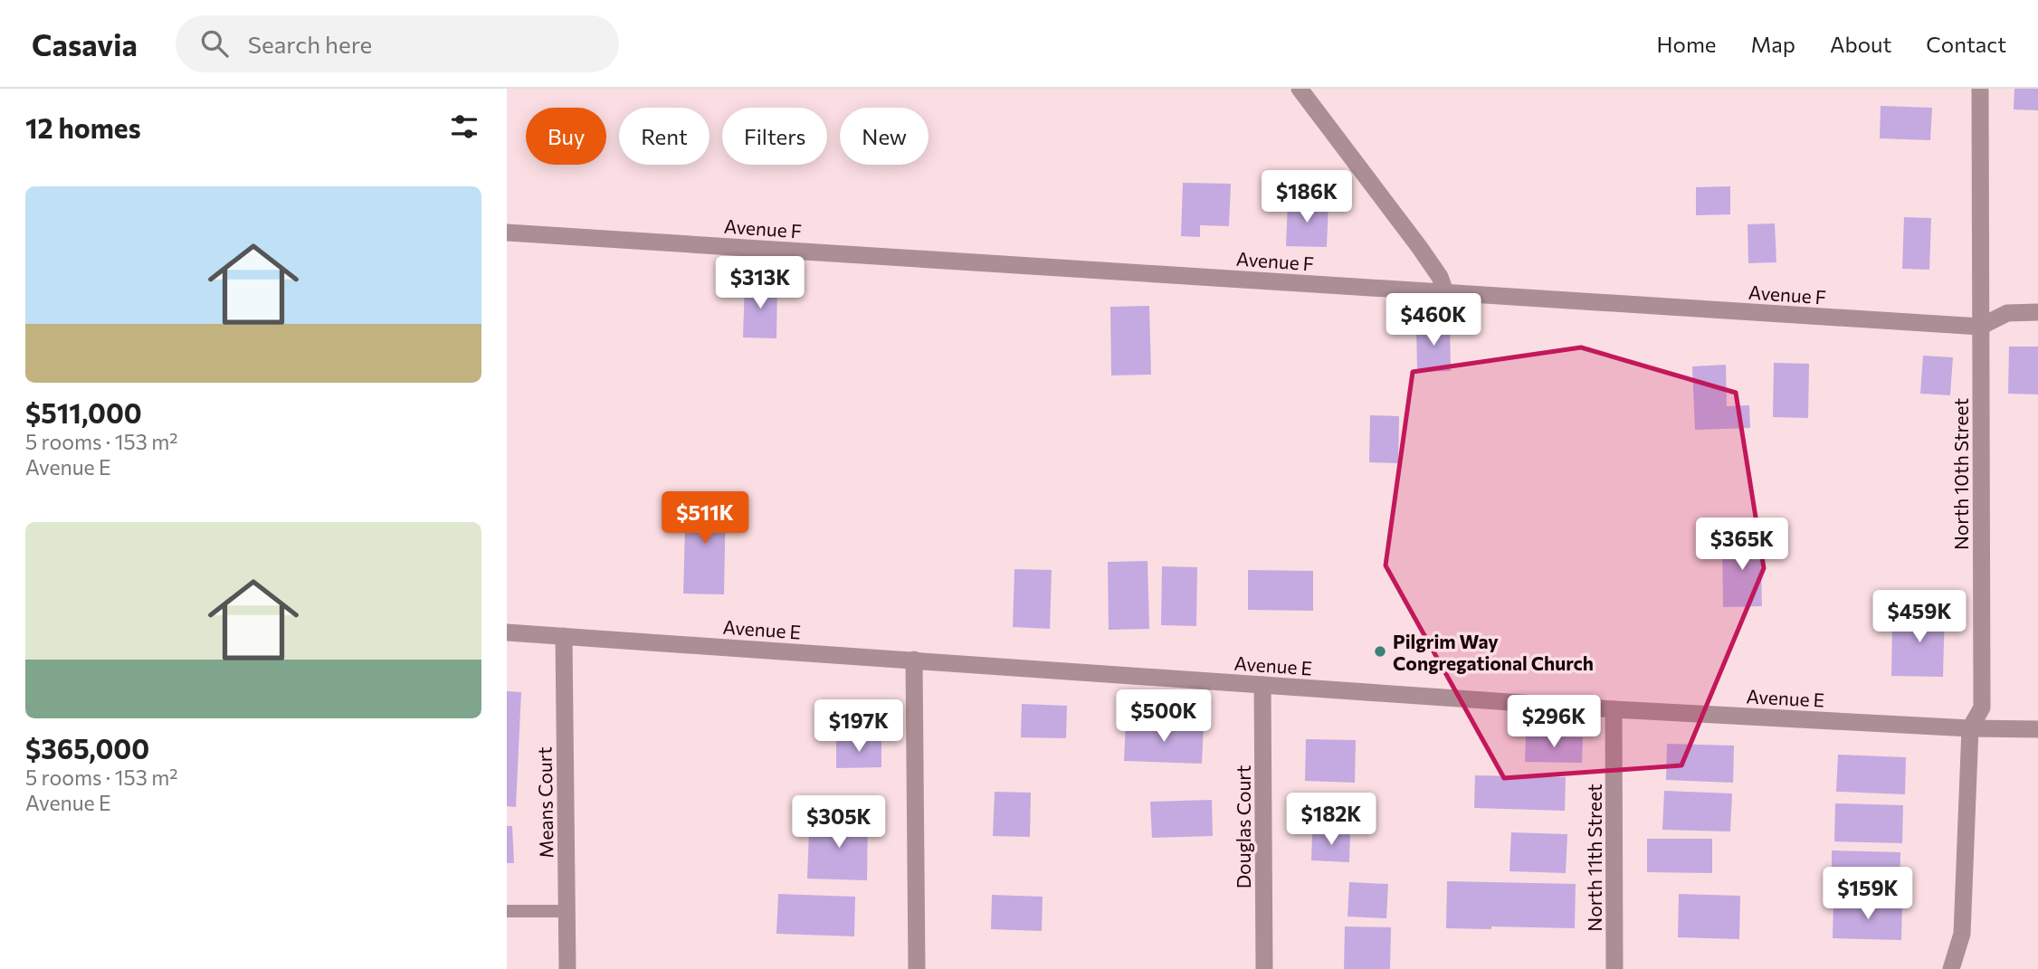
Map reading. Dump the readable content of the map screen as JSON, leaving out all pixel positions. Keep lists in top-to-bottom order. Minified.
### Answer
{"streets":{"street":["Avenue F","North 10th Street","Avenue E","Means Court","Douglas Court","North 11th Street"]},"crossings":[["Avenue F","North 10th Street"],["North 10th Street","Avenue E"],["Avenue E","Means Court"],["Avenue E","Douglas Court"],["Avenue E","North 11th Street"]],"places":["Pilgrim Way Congregational Church"],"page":{"header":"Casavia","search":"Search here","nav":["Home","Map","About","Contact"],"heading":"12 homes","chip":["Buy","Rent","Filters","New"],"list":[{"name":"$511,000","note":"5 rooms · 153 m² · Avenue E"},{"name":"$365,000","note":"5 rooms · 153 m² · Avenue E"}],"price":["$186K","$313K","$460K","$511K","$365K","$459K","$500K","$296K","$197K","$182K","$305K","$159K"]}}
